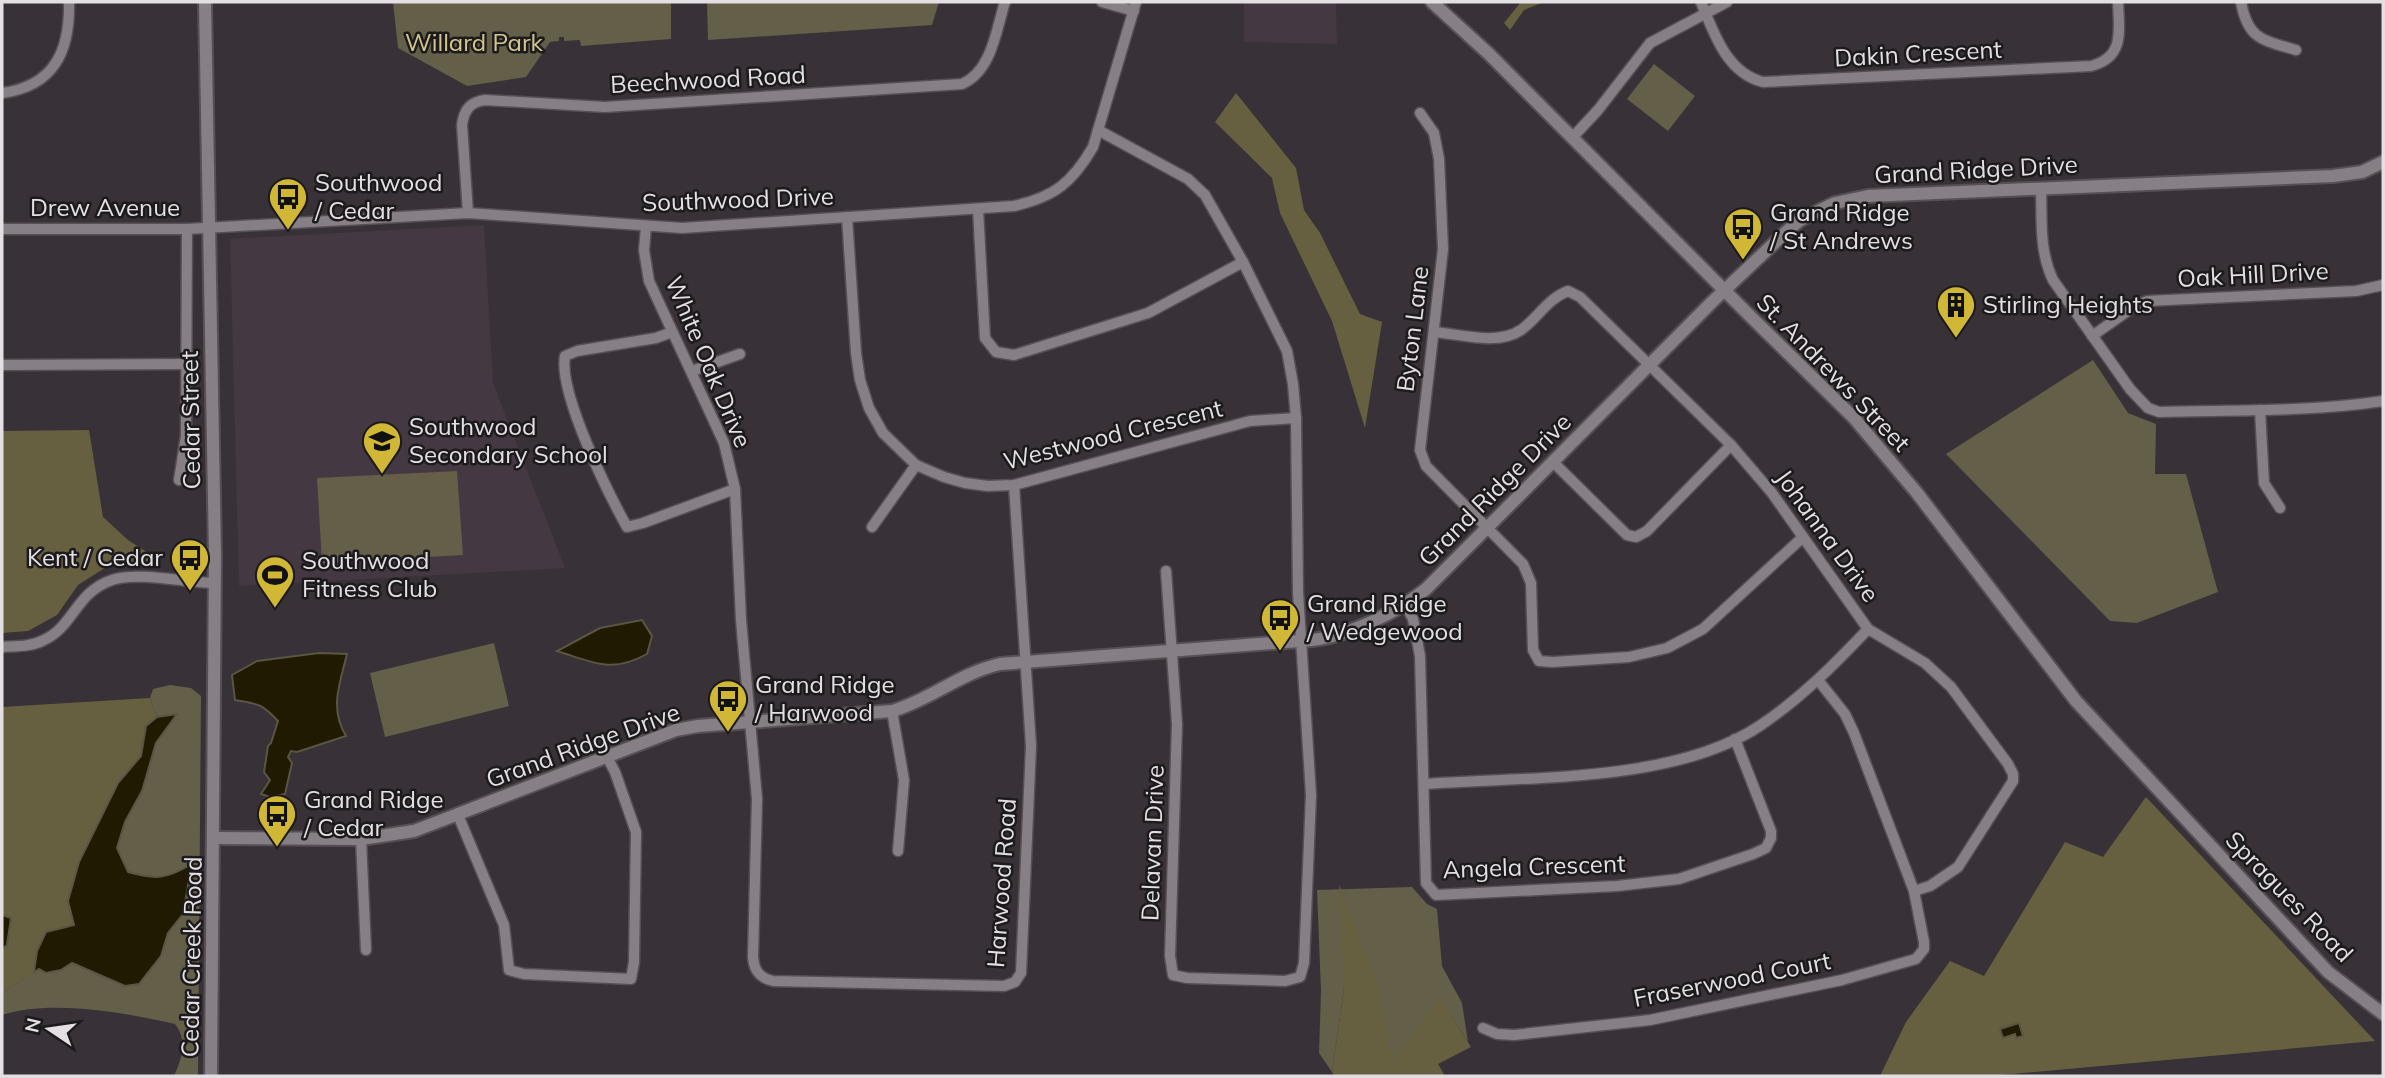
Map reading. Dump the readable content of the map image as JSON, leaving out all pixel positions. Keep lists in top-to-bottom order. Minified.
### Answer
{"streets":{"main road":["Grand Ridge Drive","St. Andrews Street","Cedar Street","Spragues Road","Cedar Creek Road"],"street":["Dakin Crescent","Beechwood Road","Southwood Drive","Drew Avenue","Oak Hill Drive","Byton Lane","White Oak Drive","Westwood Crescent","Johanna Drive","Delavan Drive","Angela Crescent","Harwood Road","Fraserwood Court"]},"crossings":[["Beechwood Road","Southwood Drive"],["Grand Ridge Drive","Byton Lane"],["Grand Ridge Drive","White Oak Drive"],["Grand Ridge Drive","St. Andrews Street"],["Grand Ridge Drive","Cedar Street"],["Grand Ridge Drive","Johanna Drive"],["Grand Ridge Drive","Delavan Drive"],["Grand Ridge Drive","Angela Crescent"],["Grand Ridge Drive","Harwood Road"],["Grand Ridge Drive","Cedar Creek Road"],["Southwood Drive","Drew Avenue"],["Southwood Drive","White Oak Drive"],["Southwood Drive","Cedar Street"],["Southwood Drive","Westwood Crescent"],["Drew Avenue","Cedar Street"],["Byton Lane","Johanna Drive"],["White Oak Drive","Harwood Road"],["St. Andrews Street","Spragues Road"],["Cedar Street","Cedar Creek Road"],["Westwood Crescent","Harwood Road"],["Johanna Drive","Angela Crescent"]],"parks":["Willard Park"],"places":{"bus stop":["Southwood / Cedar","Grand Ridge / St Andrews","Kent / Cedar","Grand Ridge / Wedgewood","Grand Ridge / Harwood","Grand Ridge / Cedar"],"building":["Stirling Heights"],"school or university":["Southwood Secondary School"],"sports":["Southwood Fitness Club"]},"north":"left"}
